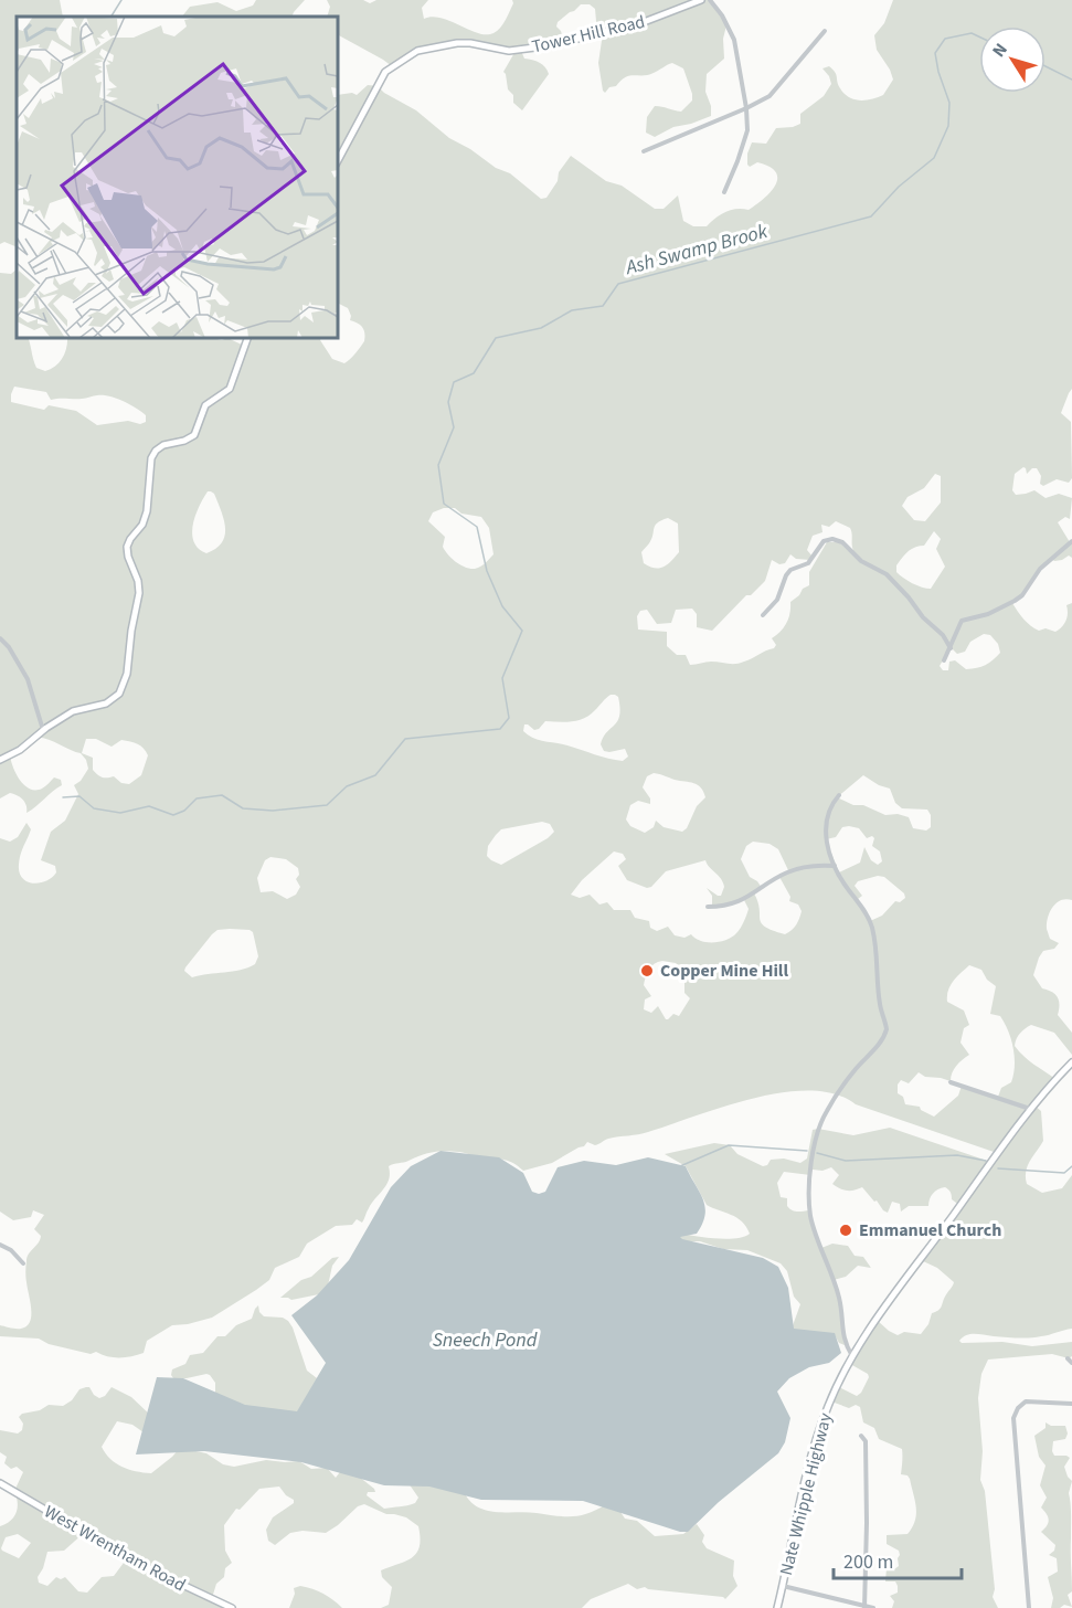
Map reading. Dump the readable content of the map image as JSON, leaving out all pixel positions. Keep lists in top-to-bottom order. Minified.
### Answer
{"streets":{"street":["Tower Hill Road","Nate Whipple Highway","West Wrentham Road"]},"water":["Ash Swamp Brook","Sneech Pond"],"places":["Copper Mine Hill","Emmanuel Church"],"scale_bar":"200 m","north":"top left"}
